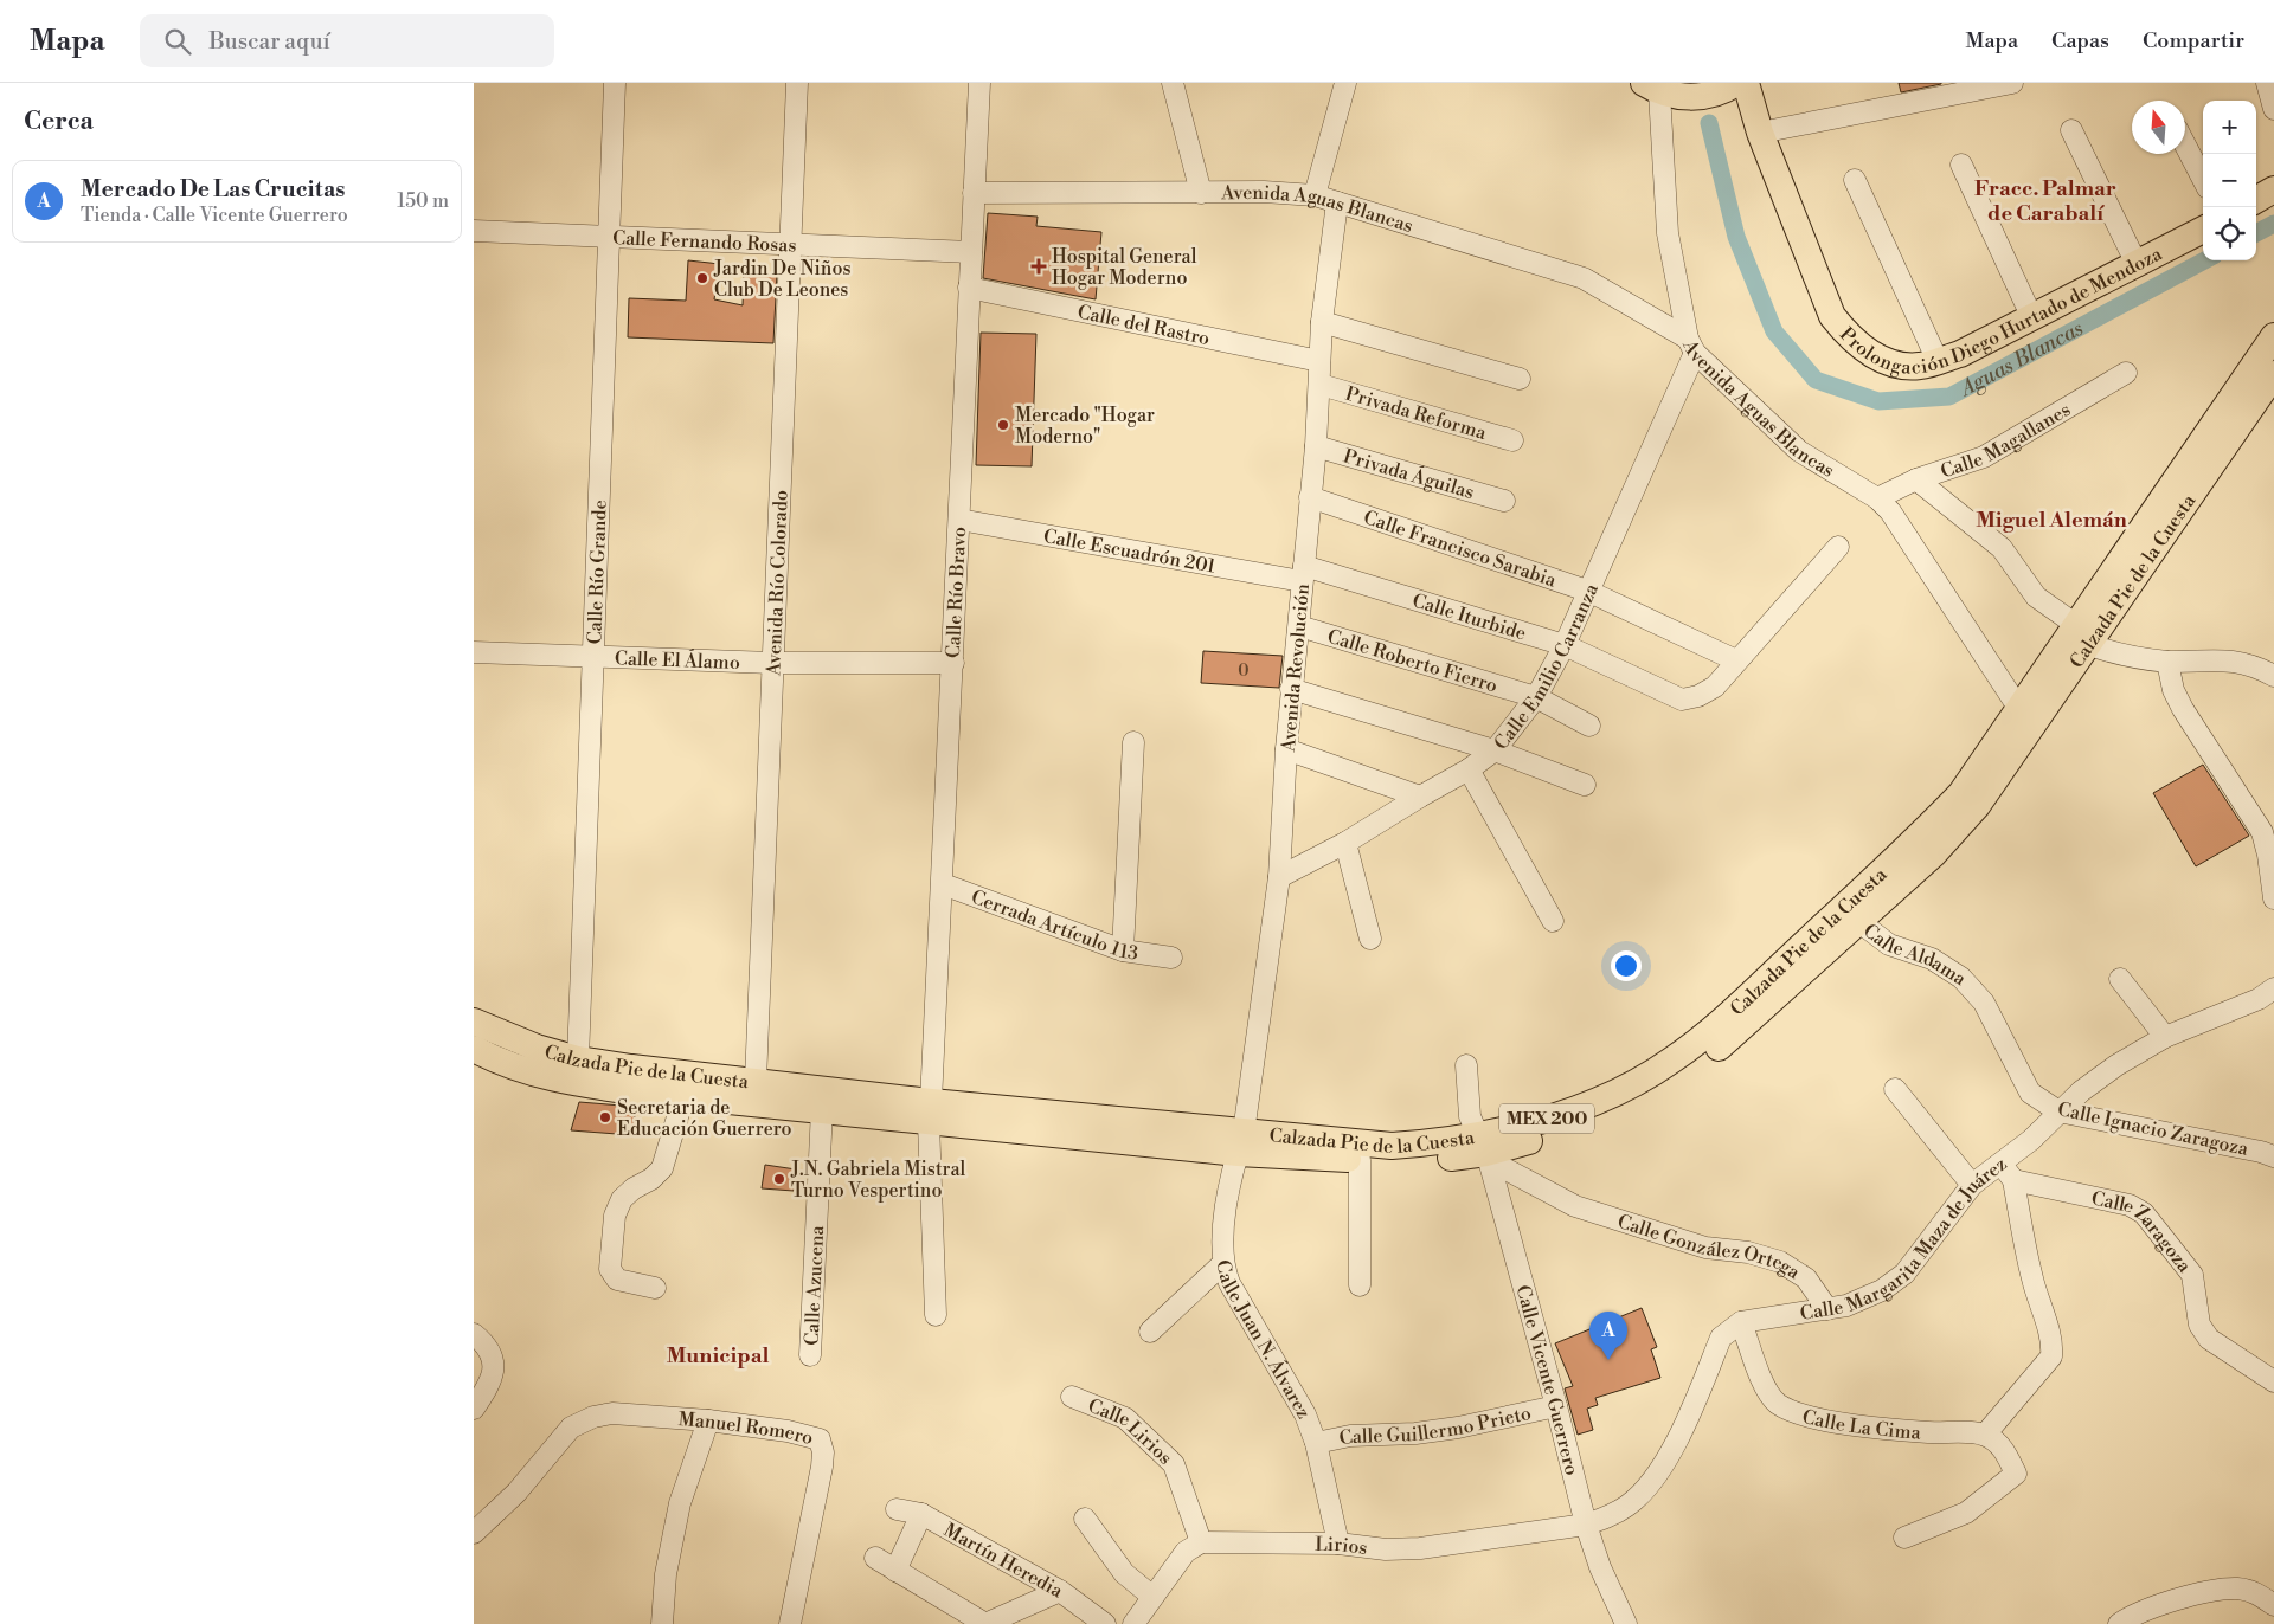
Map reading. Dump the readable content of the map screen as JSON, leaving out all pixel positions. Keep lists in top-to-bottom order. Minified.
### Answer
{"streets":{"main road":["Prolongación Diego Hurtado de Mendoza","Calzada Pie de la Cuesta","MEX 200"],"street":["Avenida Aguas Blancas","Calle Fernando Rosas","Calle del Rastro","Privada Reforma","Calle Magallanes","Privada Águilas","Calle Francisco Sarabia","Calle Escuadrón 201","Calle Río Grande","Avenida Río Colorado","Calle Río Bravo","Calle Iturbide","Calle El Álamo","Calle Roberto Fierro","Calle Emilio Carranza","Avenida Revolución","Cerrada Artículo 113","Calle Aldama","Calle Ignacio Zaragoza","Calle Margarita Maza de Juárez","Calle Zaragoza","Calle González Ortega","Calle Azucena","Calle Juan N. Álvarez","Calle Vicente Guerrero","Calle La Cima","Calle Guillermo Prieto","Manuel Romero","Calle Lirios","Lirios","Martín Heredia"]},"crossings":[["Avenida Aguas Blancas","Calle Magallanes"],["Avenida Aguas Blancas","Calzada Pie de la Cuesta"],["Avenida Aguas Blancas","Calle Río Bravo"],["Avenida Aguas Blancas","Calle Emilio Carranza"],["Avenida Aguas Blancas","Avenida Revolución"],["Calle Fernando Rosas","Calle Río Grande"],["Calle Fernando Rosas","Avenida Río Colorado"],["Calle Fernando Rosas","Calle Río Bravo"],["Calle del Rastro","Calle Río Bravo"],["Calle del Rastro","Avenida Revolución"],["Privada Reforma","Avenida Revolución"],["Privada Águilas","Avenida Revolución"],["Calle Francisco Sarabia","Calle Iturbide"],["Calle Francisco Sarabia","Calle Emilio Carranza"],["Calle Francisco Sarabia","Avenida Revolución"],["Calle Escuadrón 201","Calle Río Bravo"],["Calle Escuadrón 201","Calle Iturbide"],["Calle Escuadrón 201","Avenida Revolución"],["Calle Río Grande","Calzada Pie de la Cuesta"],["Calle Río Grande","Calle El Álamo"],["Calzada Pie de la Cuesta","Avenida Río Colorado"],["Calzada Pie de la Cuesta","Calle Río Bravo"],["Calzada Pie de la Cuesta","Avenida Revolución"],["Calzada Pie de la Cuesta","Calle Aldama"],["Calzada Pie de la Cuesta","MEX 200"],["Calzada Pie de la Cuesta","Calle González Ortega"],["Calzada Pie de la Cuesta","Calle Azucena"],["Calzada Pie de la Cuesta","Calle Juan N. Álvarez"],["Calzada Pie de la Cuesta","Calle Vicente Guerrero"],["Avenida Río Colorado","Calle El Álamo"],["Calle Río Bravo","Calle El Álamo"],["Calle Río Bravo","Cerrada Artículo 113"],["Calle Iturbide","Calle Emilio Carranza"],["Calle Iturbide","Avenida Revolución"],["Calle Roberto Fierro","Calle Emilio Carranza"],["Calle Roberto Fierro","Avenida Revolución"],["Calle Emilio Carranza","Avenida Revolución"],["Avenida Revolución","Calle Juan N. Álvarez"],["Calle Aldama","Calle Ignacio Zaragoza"],["Calle Ignacio Zaragoza","Calle Margarita Maza de Juárez"],["Calle Margarita Maza de Juárez","Calle González Ortega"],["Calle Margarita Maza de Juárez","Calle La Cima"],["Calle González Ortega","Calle Vicente Guerrero"],["Calle Juan N. Álvarez","Calle Guillermo Prieto"],["Calle Juan N. Álvarez","Lirios"],["Calle Vicente Guerrero","Calle Guillermo Prieto"],["Calle Vicente Guerrero","Lirios"],["Calle Lirios","Lirios"]],"districts":["Fracc. Palmar de Carabalí","Miguel Alemán","Municipal"],"water":["Aguas Blancas"],"places":{"health":["Hospital General Hogar Moderno"],"other":["Jardin De Niños Club De Leones","Mercado \"Hogar Moderno\"","Secretaria de Educación Guerrero","J.N. Gabriela Mistral Turno Vespertino"]},"house_numbers":["0"],"north":"top","page":{"header":"Mapa","search":"Buscar aquí","nav":["Mapa","Capas","Compartir"],"heading":"Cerca","map_buttons":["+","−"],"list":[{"mark":"A","name":"Mercado De Las Crucitas","note":"Tienda · Calle Vicente Guerrero","value":"150 m"}],"pins":"A"}}
